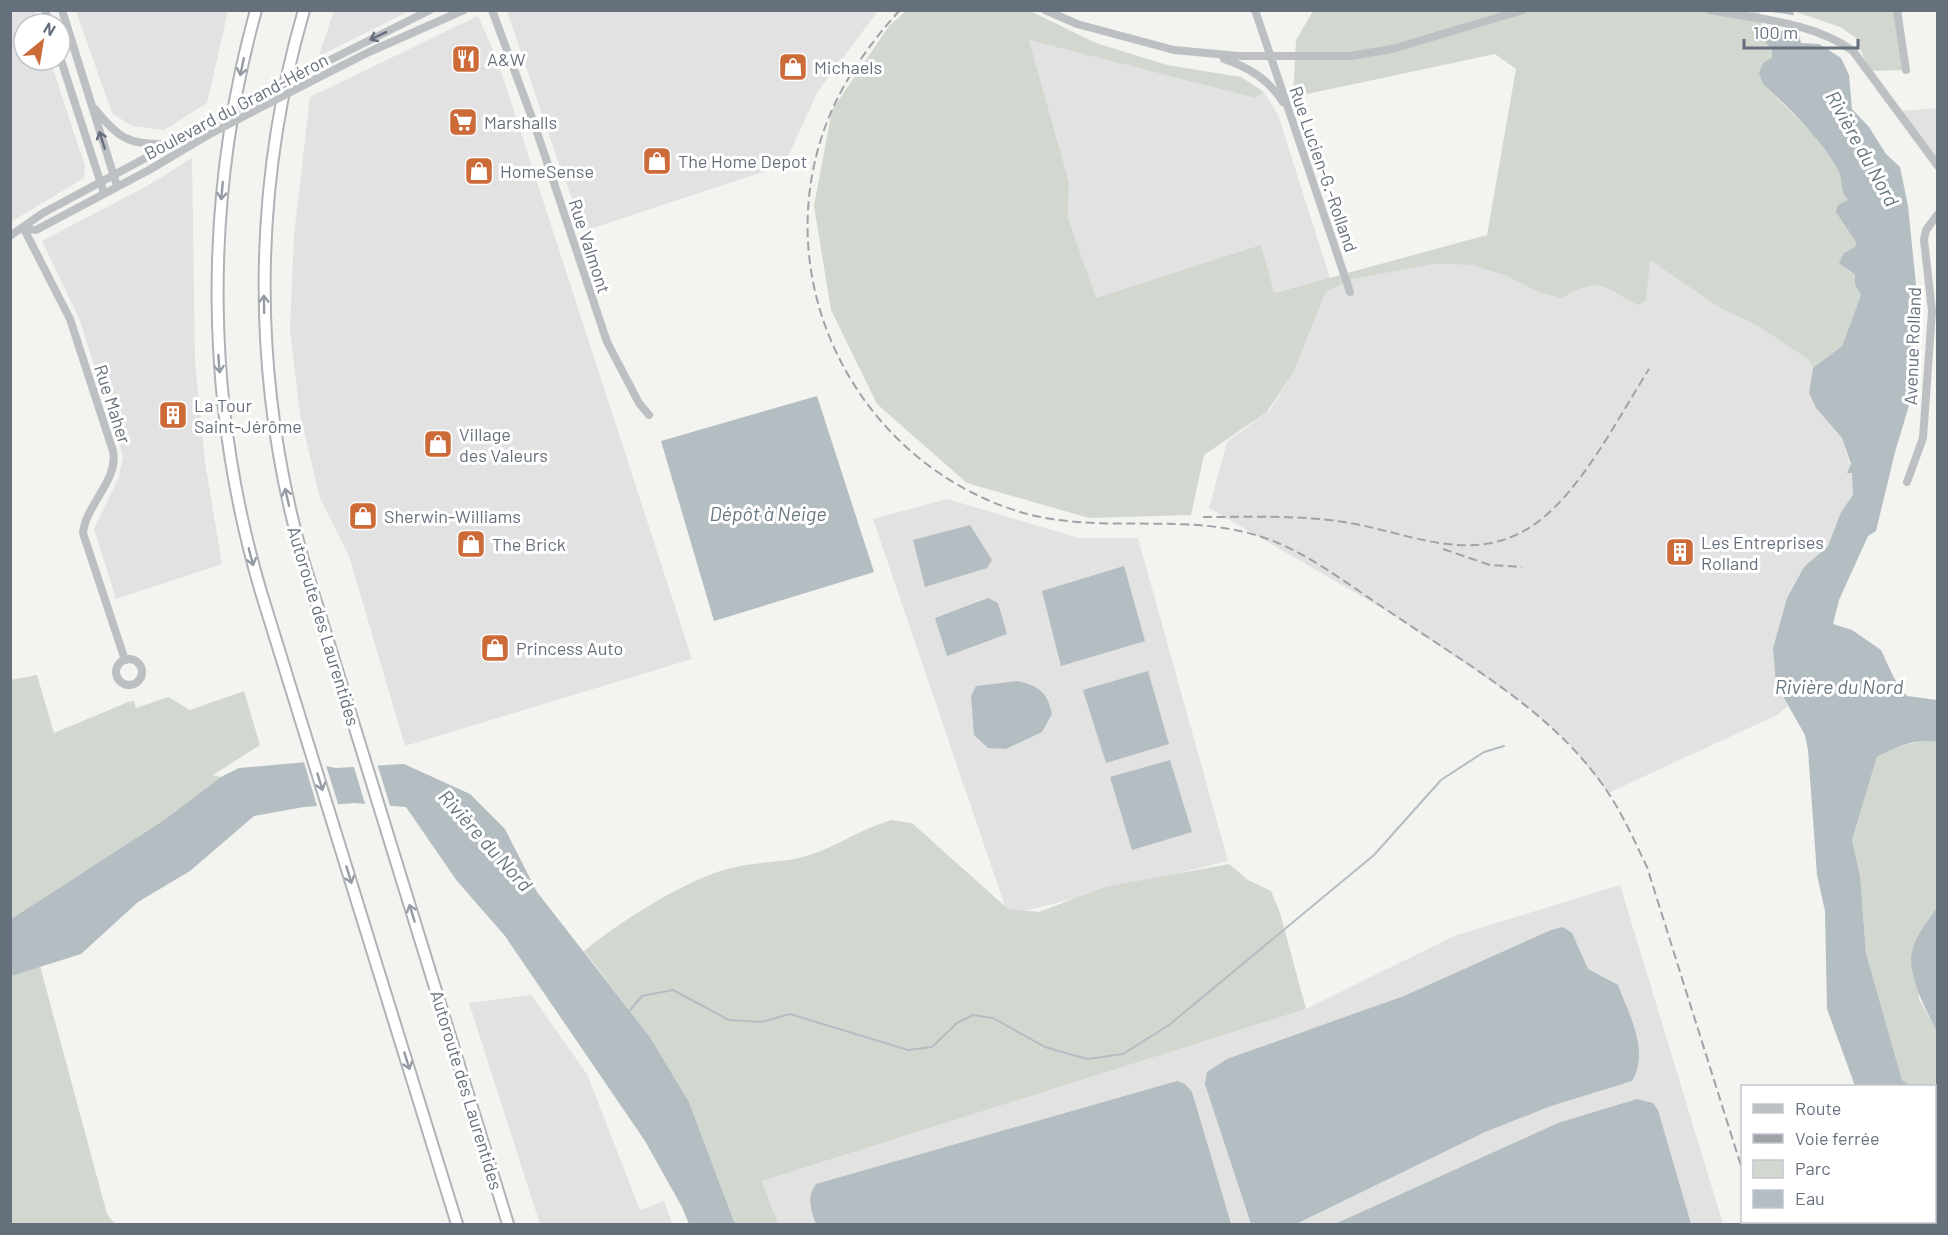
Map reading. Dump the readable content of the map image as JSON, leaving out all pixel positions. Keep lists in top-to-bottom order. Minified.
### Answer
{"streets":{"highway":["Autoroute des Laurentides"],"street":["Boulevard du Grand-Héron","Rue Lucien-G.-Rolland","Rue Valmont","Avenue Rolland","Rue Maher"]},"crossings":[["Boulevard du Grand-Héron","Rue Maher"]],"water":["Rivière du Nord","Dépôt à Neige"],"places":{"restaurant":["A&W"],"shop":["Michaels","The Home Depot","HomeSense","Village des Valeurs","Sherwin-Williams","The Brick","Princess Auto"],"supermarket":["Marshalls"],"building":["La Tour Saint-Jérôme","Les Entreprises Rolland"]},"legend":["Route","Voie ferrée","Parc","Eau"],"scale_bar":"100 m","north":"top right"}
